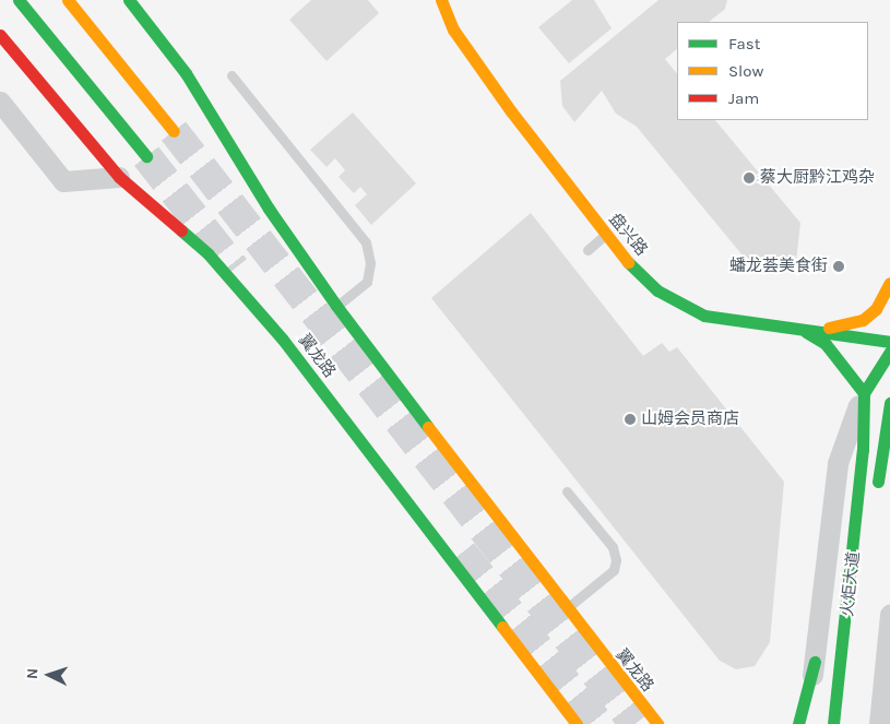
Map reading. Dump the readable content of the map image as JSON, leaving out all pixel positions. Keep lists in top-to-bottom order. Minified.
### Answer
{"streets":{"main road":["盘兴路","翼龙路","火炬大道"]},"places":["蔡大厨黔江鸡杂","蟠龙荟美食街","山姆会员商店"],"legend":["Fast","Slow","Jam"],"north":"left"}
